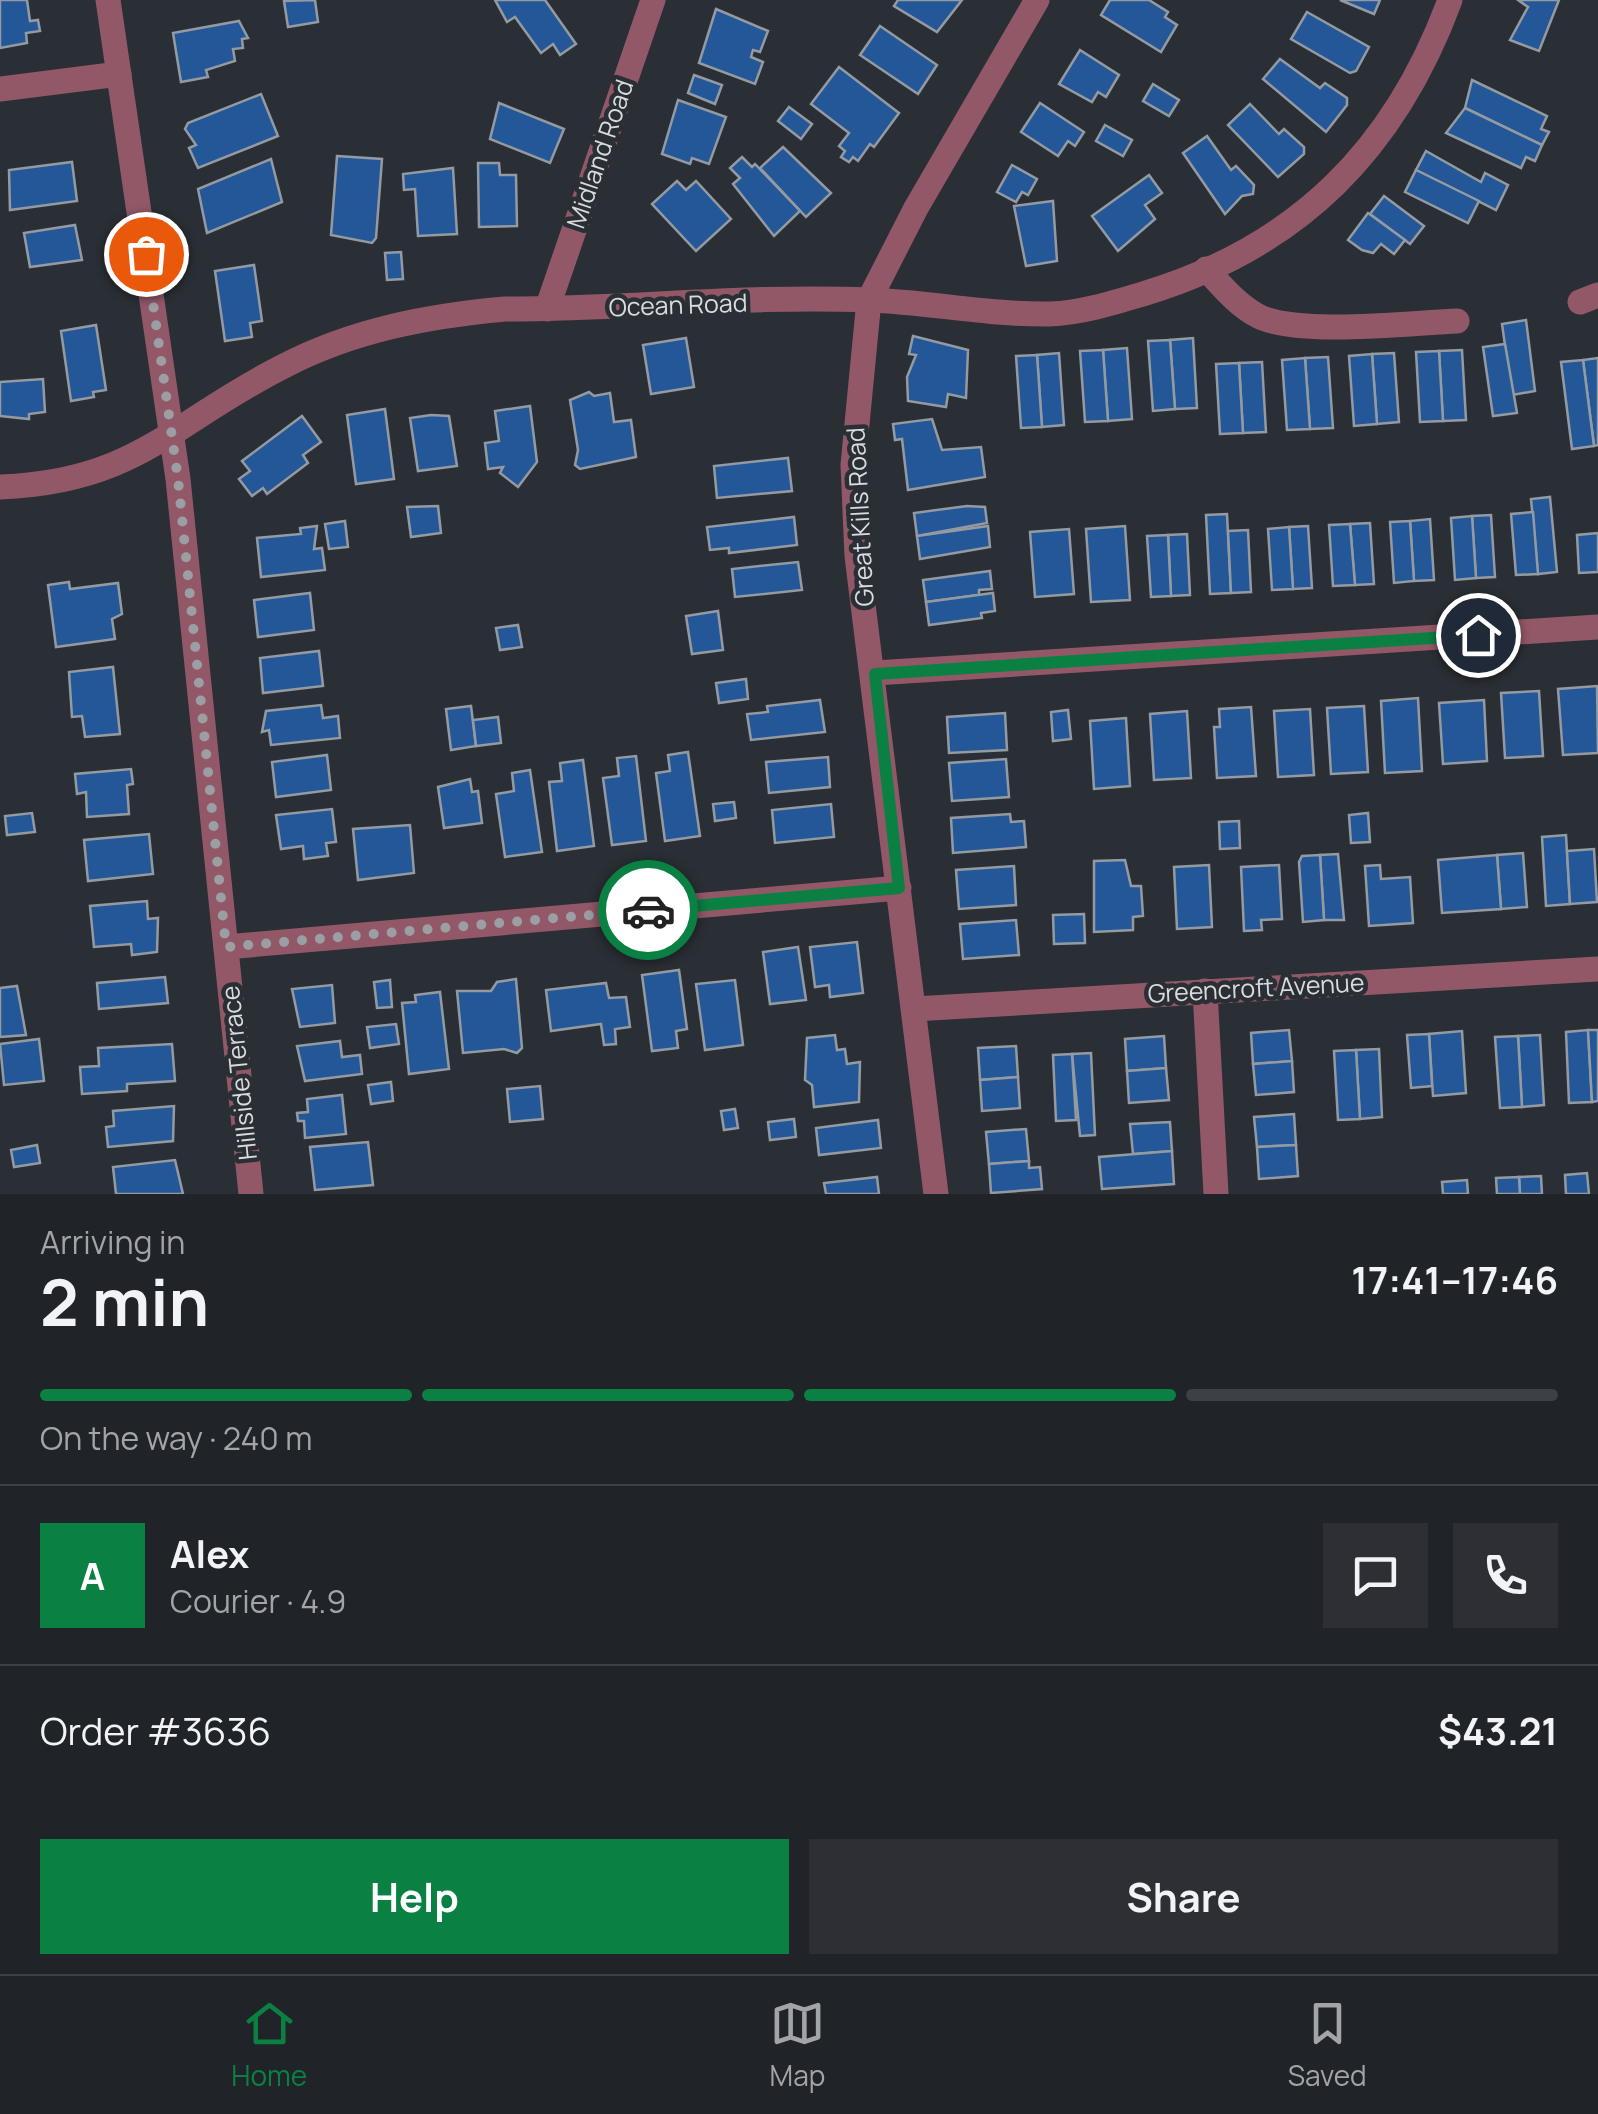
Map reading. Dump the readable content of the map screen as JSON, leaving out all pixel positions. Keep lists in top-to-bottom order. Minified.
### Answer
{"streets":{"street":["Midland Road","Ocean Road","Great Kills Road","Greencroft Avenue","Hillside Terrace"]},"crossings":[["Midland Road","Ocean Road"],["Ocean Road","Great Kills Road"],["Ocean Road","Hillside Terrace"],["Great Kills Road","Greencroft Avenue"]],"page":{"heading":["2 min","Arriving in","17:41–17:46"],"panel":["Alex","Courier · 4.9","Order #3636","$43.21"],"bar":"On the way · 240 m","round":"A","buttons":["Help","Share"],"tabs":["Home","Map","Saved"]}}
